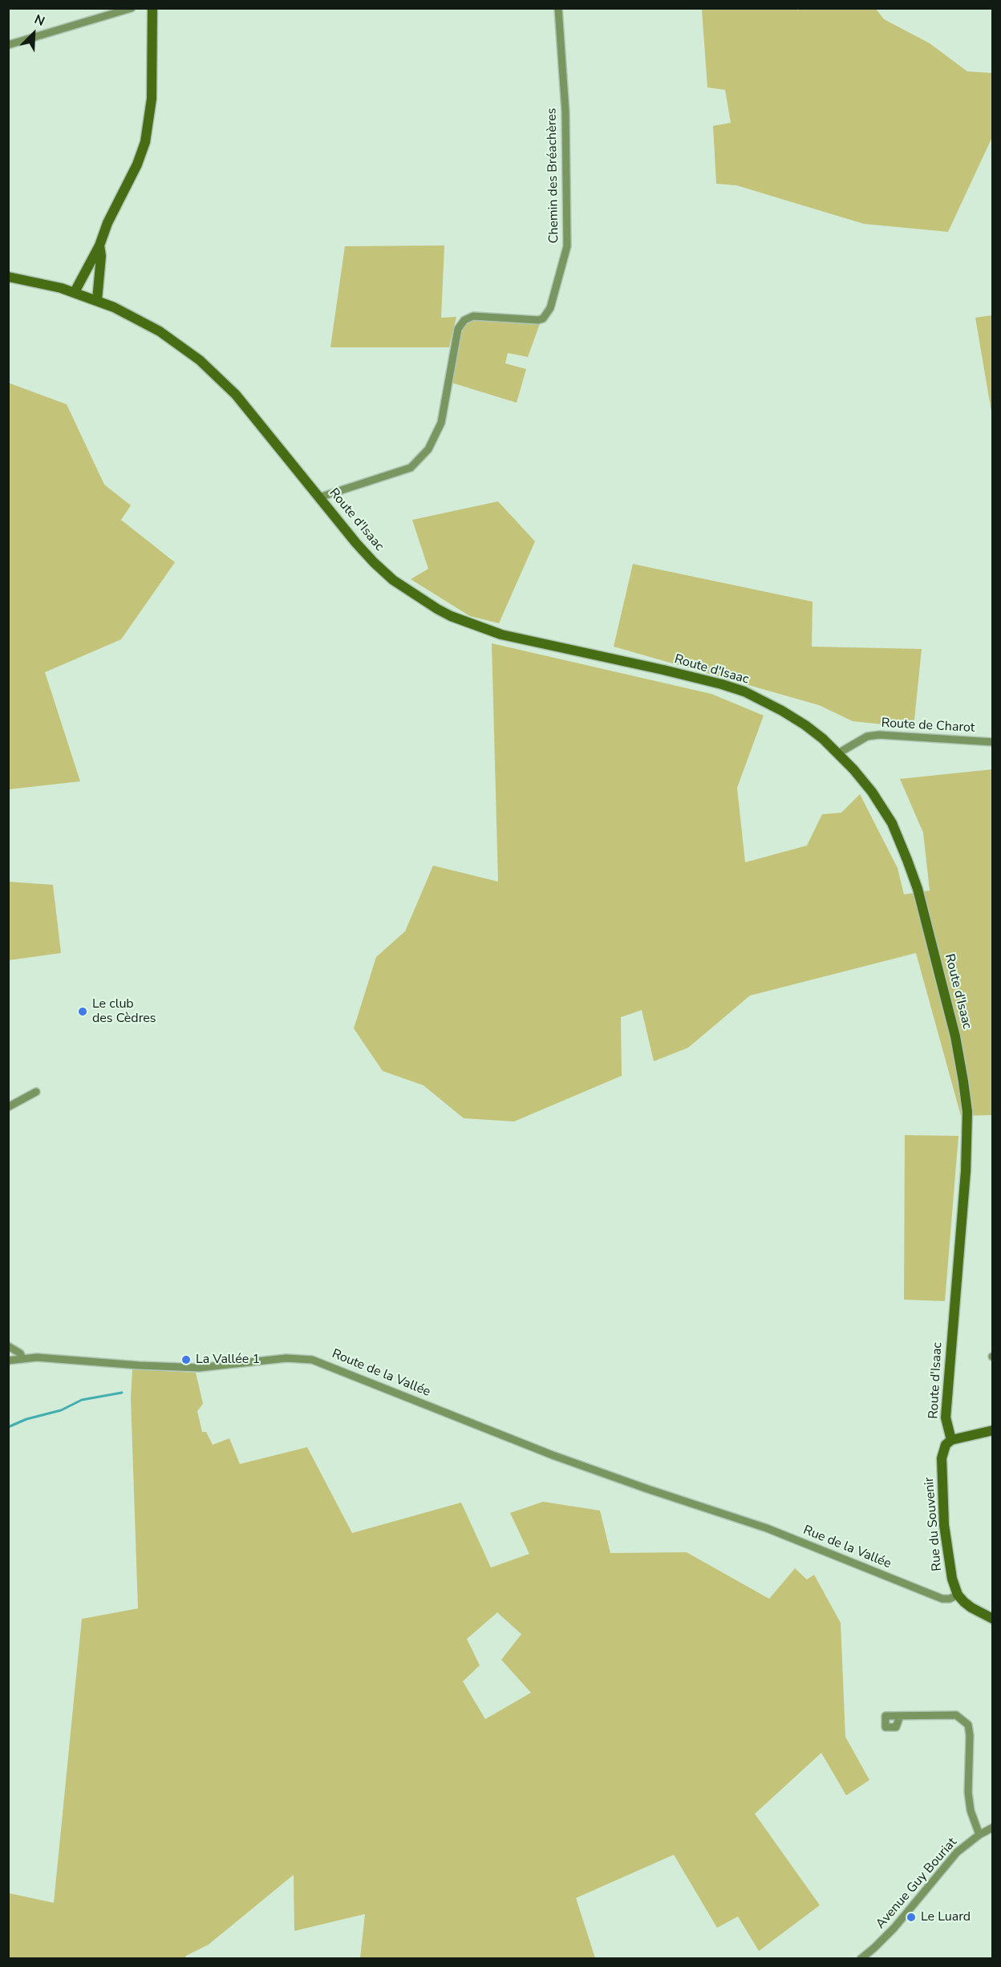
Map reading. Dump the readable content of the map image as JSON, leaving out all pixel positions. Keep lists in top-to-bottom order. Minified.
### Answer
{"streets":{"street":["Chemin des Bréachères","Route d'Isaac","Route de Charot","Route de la Vallée","Rue du Souvenir","Rue de la Vallée","Avenue Guy Bouriat"]},"crossings":[["Chemin des Bréachères","Route d'Isaac"],["Route d'Isaac","Route de Charot"],["Route d'Isaac","Rue du Souvenir"],["Route de la Vallée","Rue de la Vallée"],["Rue du Souvenir","Rue de la Vallée"]],"places":["Le club des Cèdres","La Vallée 1","Le Luard"],"north":"top right"}
